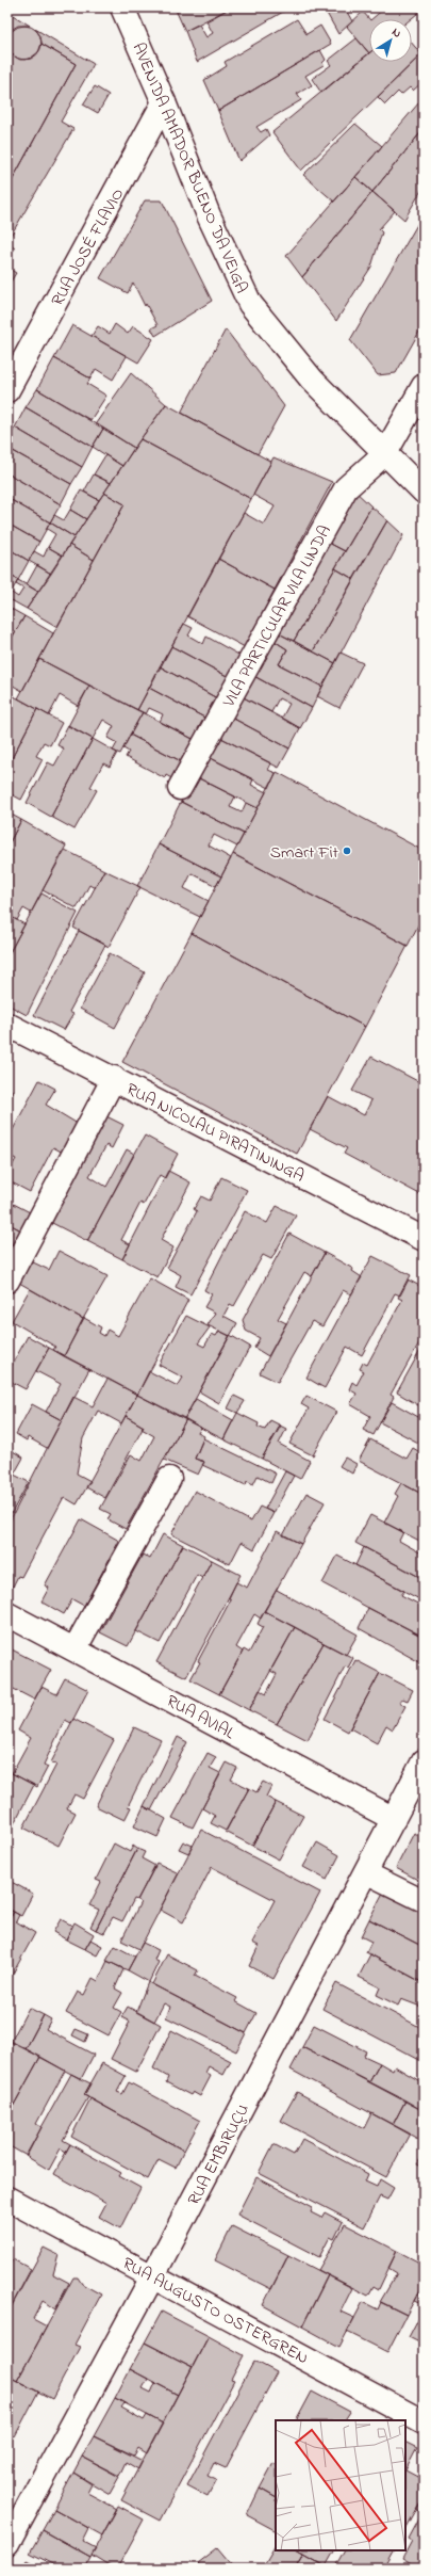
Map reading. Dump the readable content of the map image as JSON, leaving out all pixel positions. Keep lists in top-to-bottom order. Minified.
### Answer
{"streets":{"street":["AVENIDA AMADOR BUENO DA VEIGA","RUA JOSÉ FLAVIO","VILA PARTICULAR VILA LINDA","RUA NICOLAU PIRATININGA","RUA AVIAL","RUA EMBIRUÇU","RUA AUGUSTO OSTERGREN"]},"crossings":[["AVENIDA AMADOR BUENO DA VEIGA","RUA JOSÉ FLAVIO"],["AVENIDA AMADOR BUENO DA VEIGA","VILA PARTICULAR VILA LINDA"],["RUA AVIAL","RUA EMBIRUÇU"],["RUA EMBIRUÇU","RUA AUGUSTO OSTERGREN"]],"places":["Smart Fit"],"north":"top right"}
